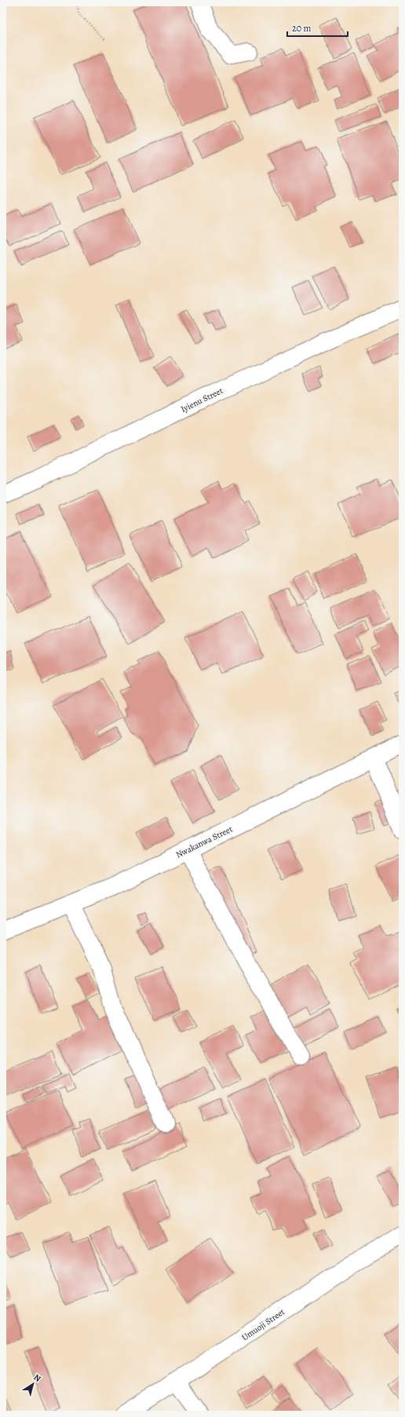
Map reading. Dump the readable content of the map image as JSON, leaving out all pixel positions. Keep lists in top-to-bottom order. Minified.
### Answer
{"streets":{"street":["Iyienu Street","Nwakanwa Street","Umuoji Street"]},"scale_bar":"20 m","north":"top right"}
